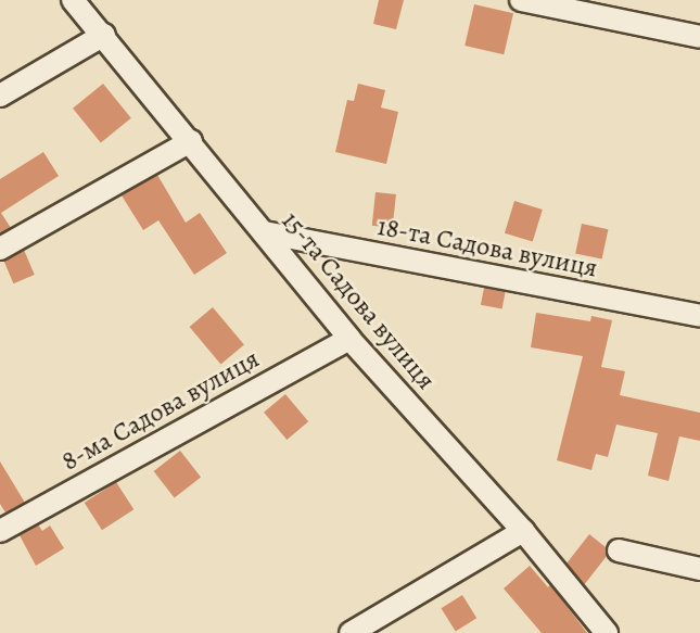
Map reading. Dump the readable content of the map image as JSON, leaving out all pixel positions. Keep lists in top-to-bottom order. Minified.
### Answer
{"streets":{"street":["18-та Садова вулиця","15-та Садова вулиця","8-ма Садова вулиця"]},"crossings":[["18-та Садова вулиця","15-та Садова вулиця"],["15-та Садова вулиця","8-ма Садова вулиця"]]}
